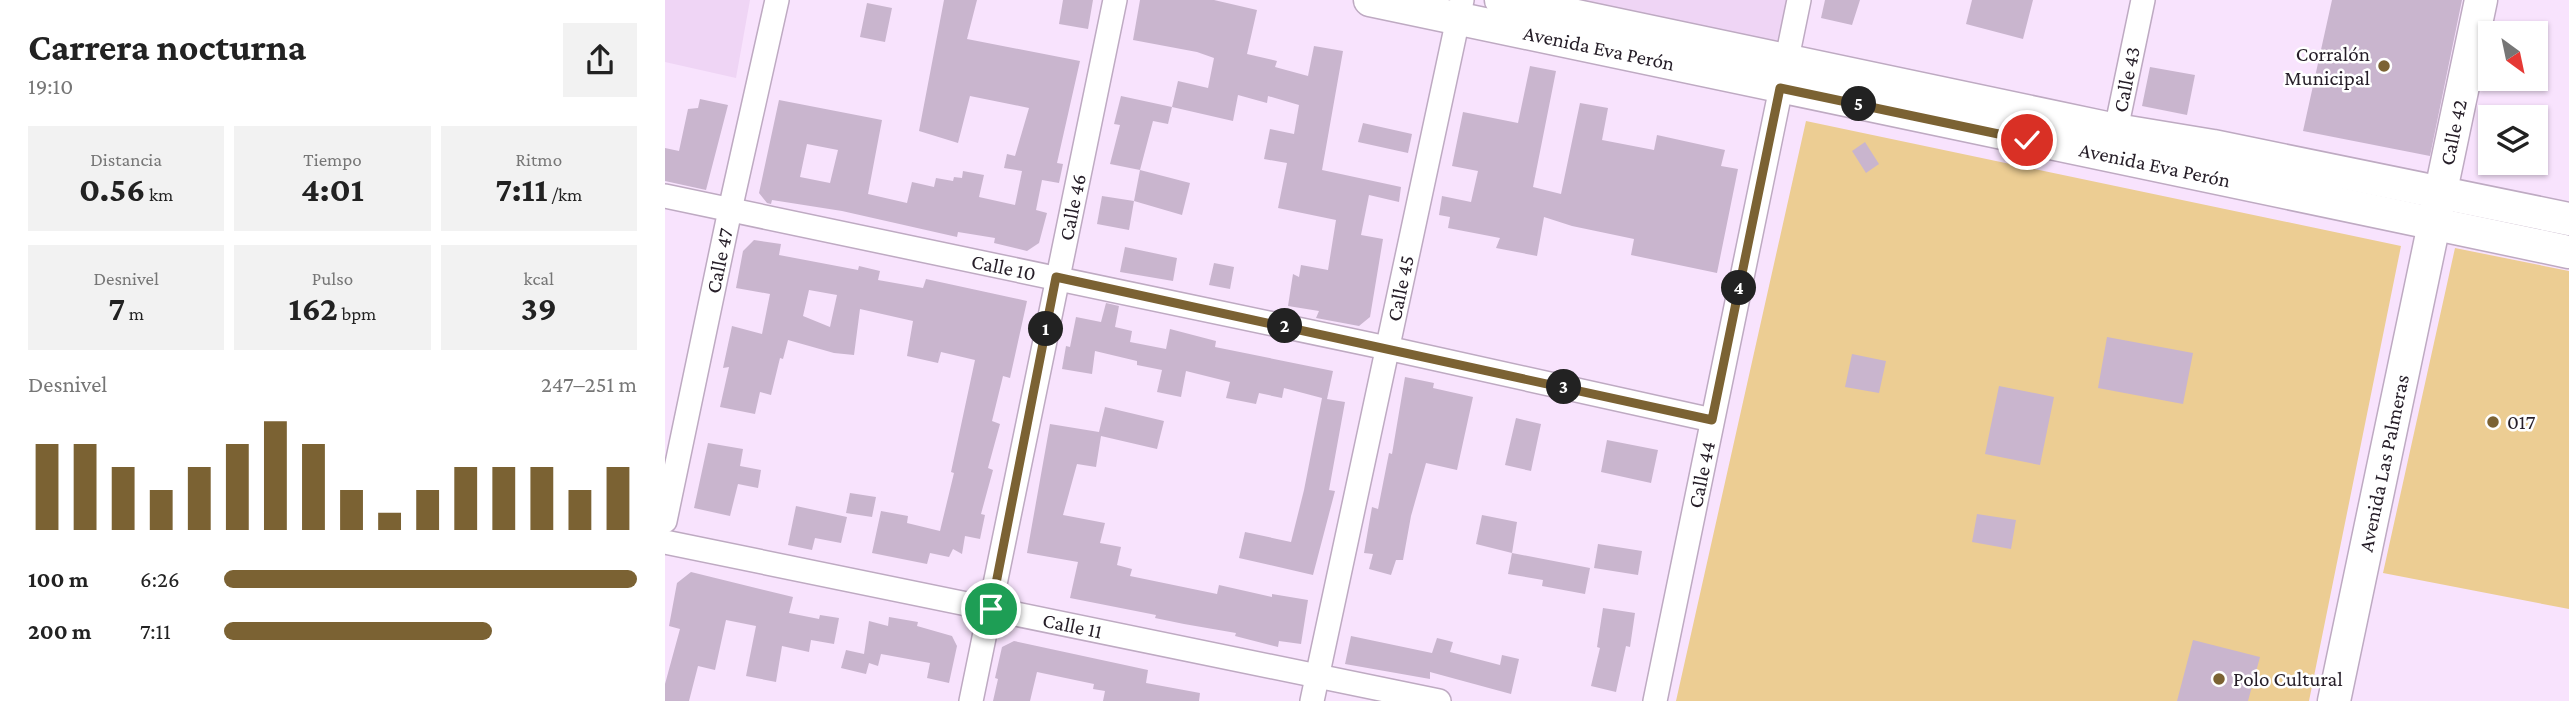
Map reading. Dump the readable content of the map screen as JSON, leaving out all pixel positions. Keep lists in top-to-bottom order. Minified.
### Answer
{"streets":{"main road":["Avenida Eva Perón","Calle 42","Avenida Las Palmeras"],"street":["Calle 43","Calle 46","Calle 47","Calle 10","Calle 45","Calle 44","Calle 11"]},"crossings":[["Avenida Eva Perón","Calle 43"],["Avenida Eva Perón","Calle 42"],["Avenida Eva Perón","Calle 45"],["Avenida Eva Perón","Avenida Las Palmeras"],["Avenida Eva Perón","Calle 44"],["Calle 42","Avenida Las Palmeras"],["Calle 46","Calle 10"],["Calle 46","Calle 11"],["Calle 47","Calle 10"],["Calle 10","Calle 45"],["Calle 10","Calle 44"],["Calle 45","Calle 11"]],"places":["Corralón Municipal","017","Polo Cultural"],"north":"bottom right","page":{"heading":["Carrera nocturna","19:10"],"pins":["5","4","2","1","3"],"stats":[["Distancia","0.56 km"],["Tiempo","4:01"],["Ritmo","7:11 /km"],["Desnivel","7 m"],["Pulso","162 bpm"],["kcal","39"]],"chart":["Desnivel","247–251 m"],"list":[{"name":"100 m","note":"6:26"},{"name":"200 m","note":"7:11"}]}}
